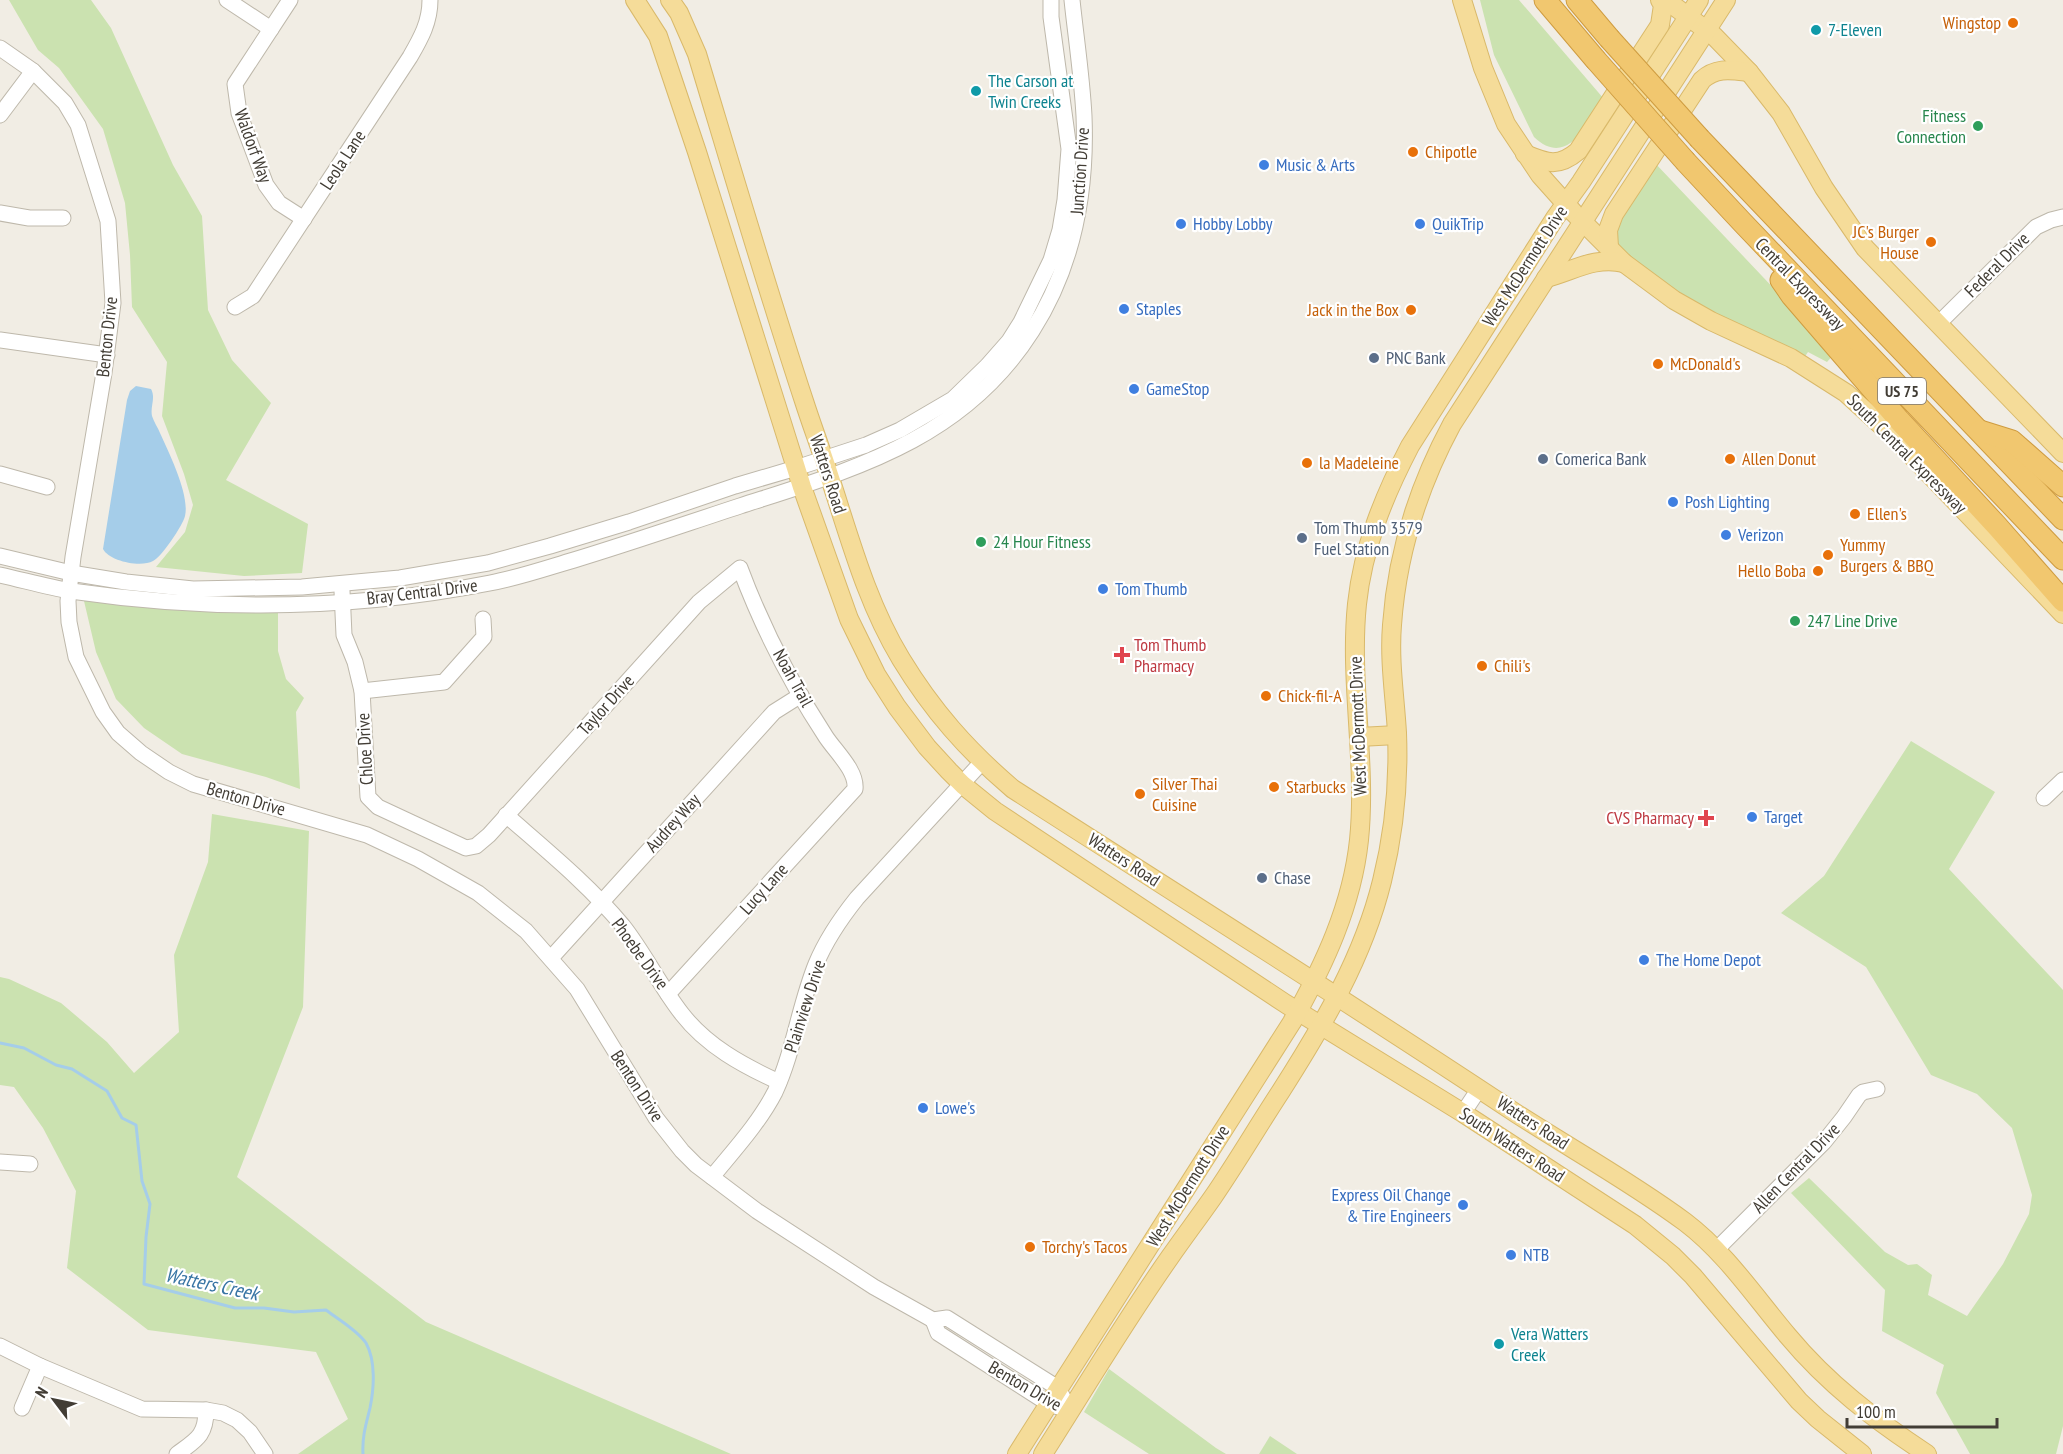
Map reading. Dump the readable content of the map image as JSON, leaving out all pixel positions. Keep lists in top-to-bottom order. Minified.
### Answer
{"streets":{"highway":["Central Expressway","US 75"],"main road":["West McDermott Drive","South Central Expressway","Watters Road","South Watters Road"],"street":["Waldorf Way","Leola Lane","Junction Drive","Federal Drive","Benton Drive","Bray Central Drive","Noah Trail","Taylor Drive","Chloe Drive","Audrey Way","Lucy Lane","Phoebe Drive","Plainview Drive","Allen Central Drive"]},"crossings":[["Waldorf Way","Leola Lane"],["Junction Drive","Watters Road"],["Junction Drive","Bray Central Drive"],["West McDermott Drive","Benton Drive"],["West McDermott Drive","South Central Expressway"],["West McDermott Drive","Watters Road"],["West McDermott Drive","South Watters Road"],["Benton Drive","Bray Central Drive"],["Benton Drive","Audrey Way"],["Benton Drive","Plainview Drive"],["Watters Road","Bray Central Drive"],["Watters Road","Plainview Drive"],["Watters Road","South Watters Road"],["Watters Road","Allen Central Drive"],["Bray Central Drive","Chloe Drive"],["Noah Trail","Taylor Drive"],["Noah Trail","Audrey Way"],["Noah Trail","Lucy Lane"],["Taylor Drive","Chloe Drive"],["Taylor Drive","Phoebe Drive"],["Audrey Way","Phoebe Drive"],["Lucy Lane","Phoebe Drive"],["Phoebe Drive","Plainview Drive"]],"water":["Watters Creek"],"places":{"other":["Wingstop","7-Eleven","The Carson at Twin Creeks","Fitness Connection","Chipotle","Music & Arts","Hobby Lobby","QuikTrip","JC's Burger House","Staples","Jack in the Box","PNC Bank","McDonald's","GameStop","Comerica Bank","Allen Donut","la Madeleine","Posh Lighting","Ellen's","Verizon","Tom Thumb 3579 Fuel Station","24 Hour Fitness","Yummy Burgers & BBQ","Hello Boba","Tom Thumb","247 Line Drive","Chili's","Chick-fil-A","Starbucks","Silver Thai Cuisine","Target","Chase","The Home Depot","Lowe's","Express Oil Change & Tire Engineers","Torchy's Tacos","NTB","Vera Watters Creek"],"health":["Tom Thumb Pharmacy","CVS Pharmacy"]},"scale_bar":"100 m","north":"top left"}
